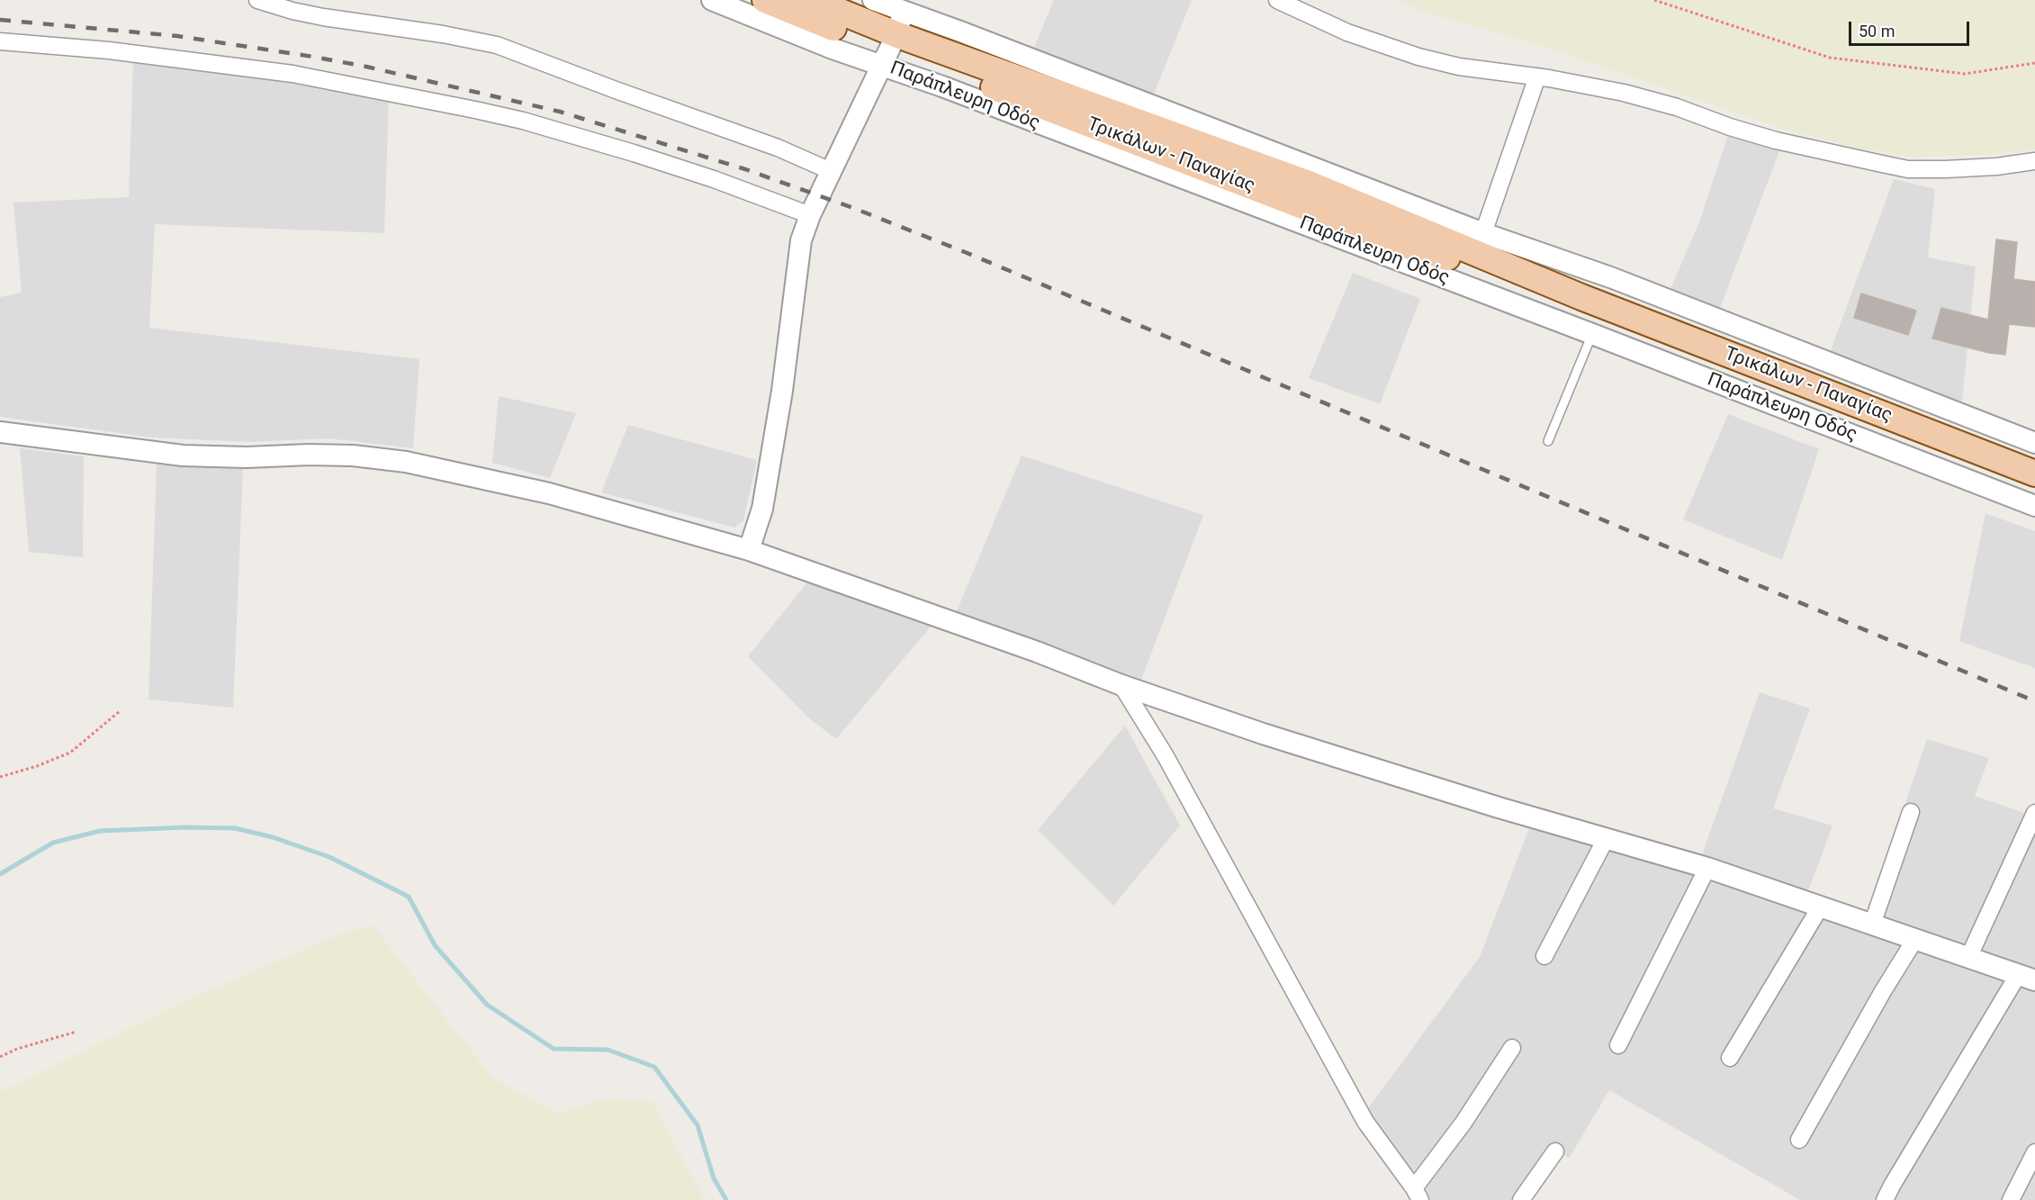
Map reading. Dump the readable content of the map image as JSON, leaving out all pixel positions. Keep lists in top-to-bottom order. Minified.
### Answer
{"streets":{"main road":["Τρικάλων - Παναγίας"],"street":["Παράπλευρη Οδός"]},"crossings":[["Παράπλευρη Οδός","Τρικάλων - Παναγίας"]],"scale_bar":"50 m"}
